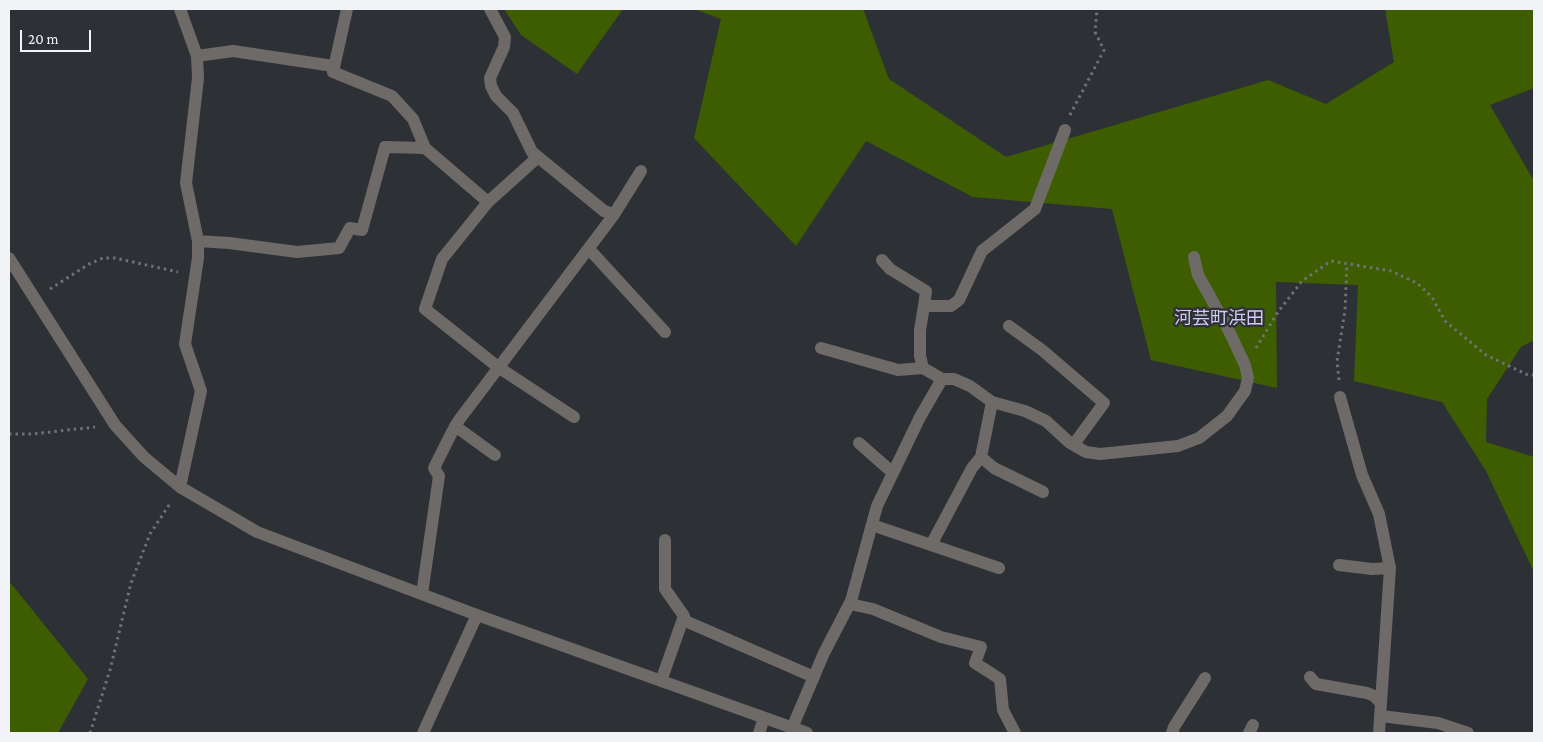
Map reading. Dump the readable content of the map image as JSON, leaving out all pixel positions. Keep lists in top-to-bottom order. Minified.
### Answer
{"districts":["河芸町浜田"],"scale_bar":"20 m"}
